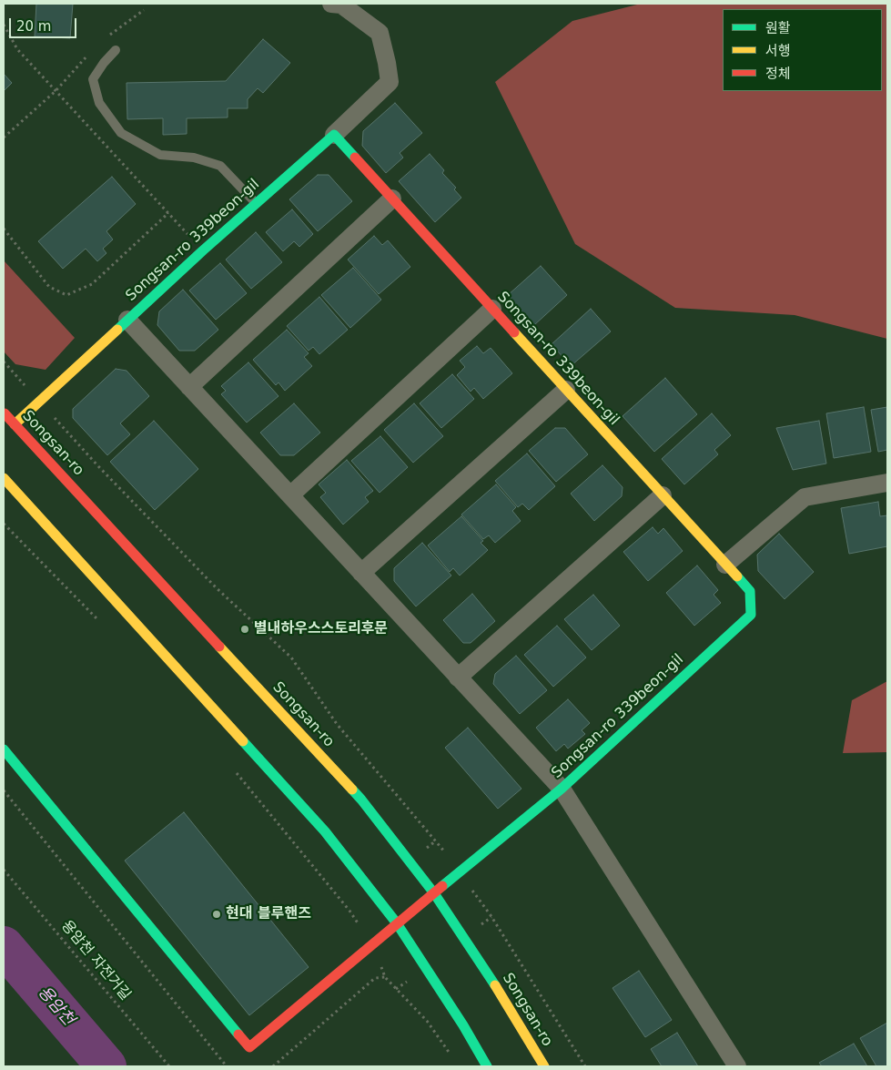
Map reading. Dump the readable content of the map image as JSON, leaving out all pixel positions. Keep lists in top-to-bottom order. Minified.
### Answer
{"streets":{"street":["Songsan-ro 339beon-gil","Songsan-ro"],"path":["용암천 자전거길"]},"crossings":[["Songsan-ro 339beon-gil","Songsan-ro"]],"water":["용암천"],"places":["별내하우스스토리후문","현대 블루핸즈"],"legend":["원활","서행","정체"],"scale_bar":"20 m"}
